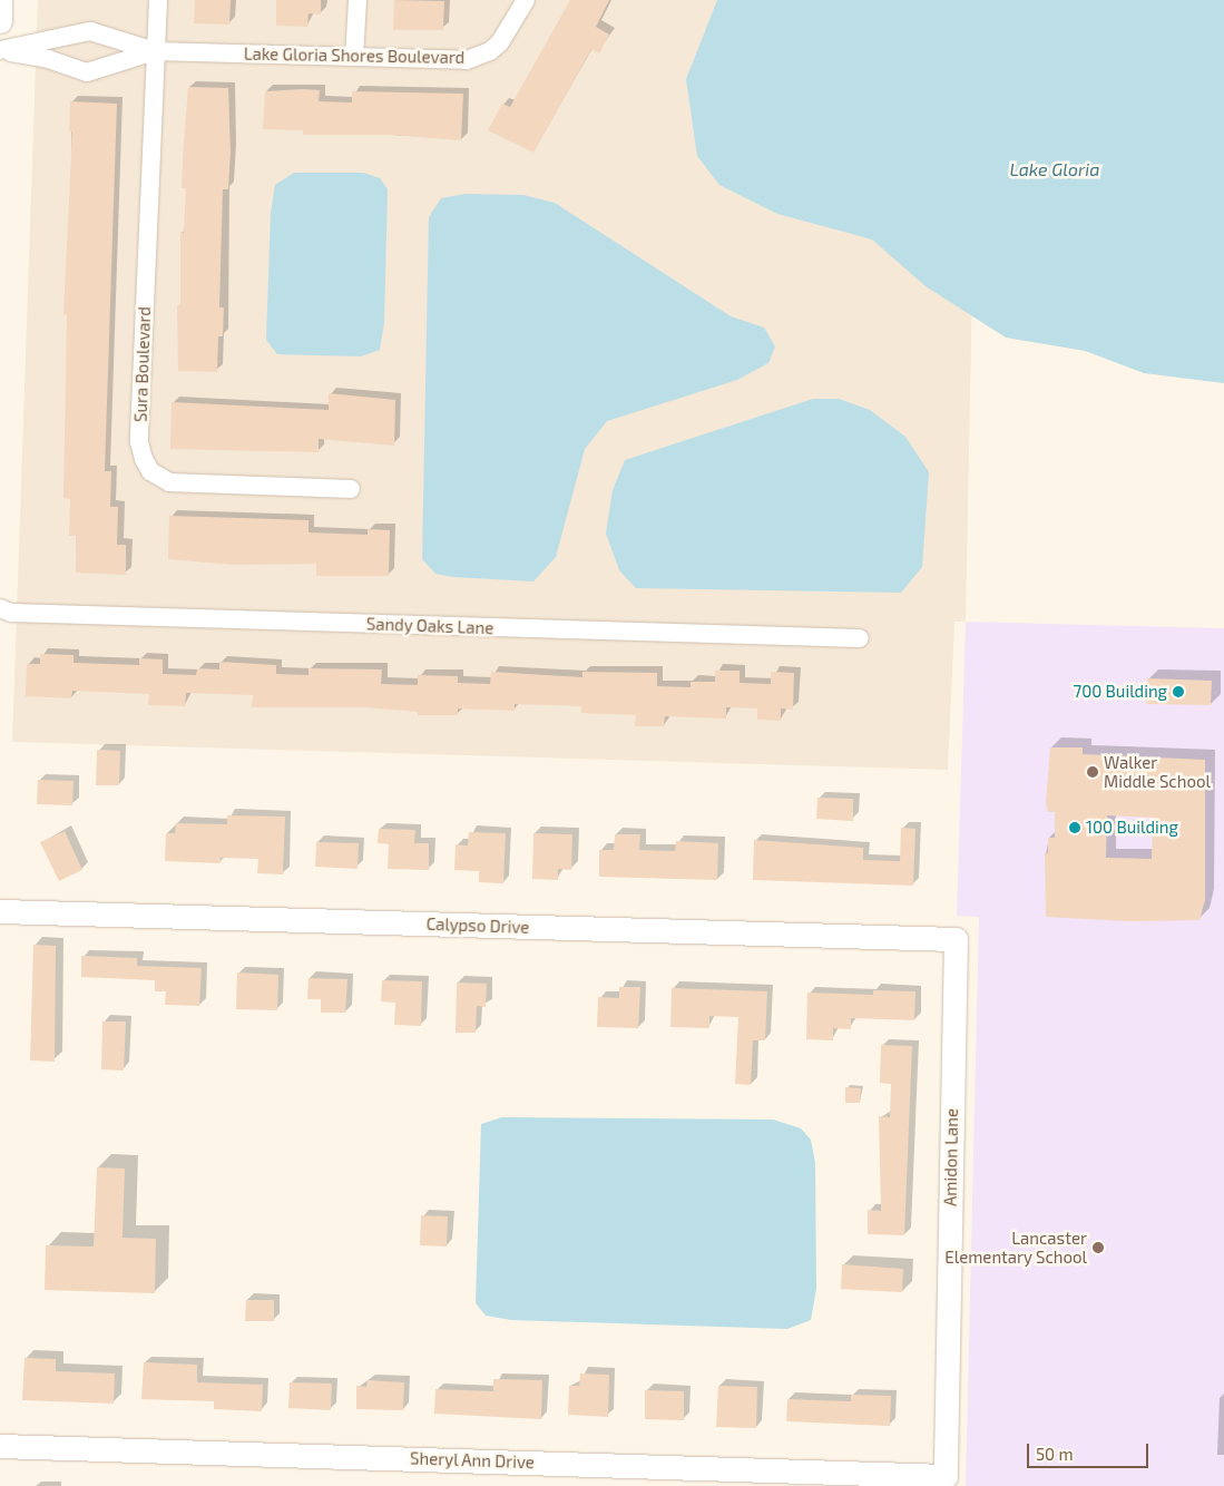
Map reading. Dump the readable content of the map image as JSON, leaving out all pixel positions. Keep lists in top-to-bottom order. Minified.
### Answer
{"streets":{"street":["Lake Gloria Shores Boulevard","Sura Boulevard","Sandy Oaks Lane","Calypso Drive","Amidon Lane","Sheryl Ann Drive"]},"crossings":[["Lake Gloria Shores Boulevard","Sura Boulevard"],["Calypso Drive","Amidon Lane"],["Amidon Lane","Sheryl Ann Drive"]],"water":["Lake Gloria"],"places":["700 Building","Walker Middle School","100 Building","Lancaster Elementary School"],"scale_bar":"50 m"}
